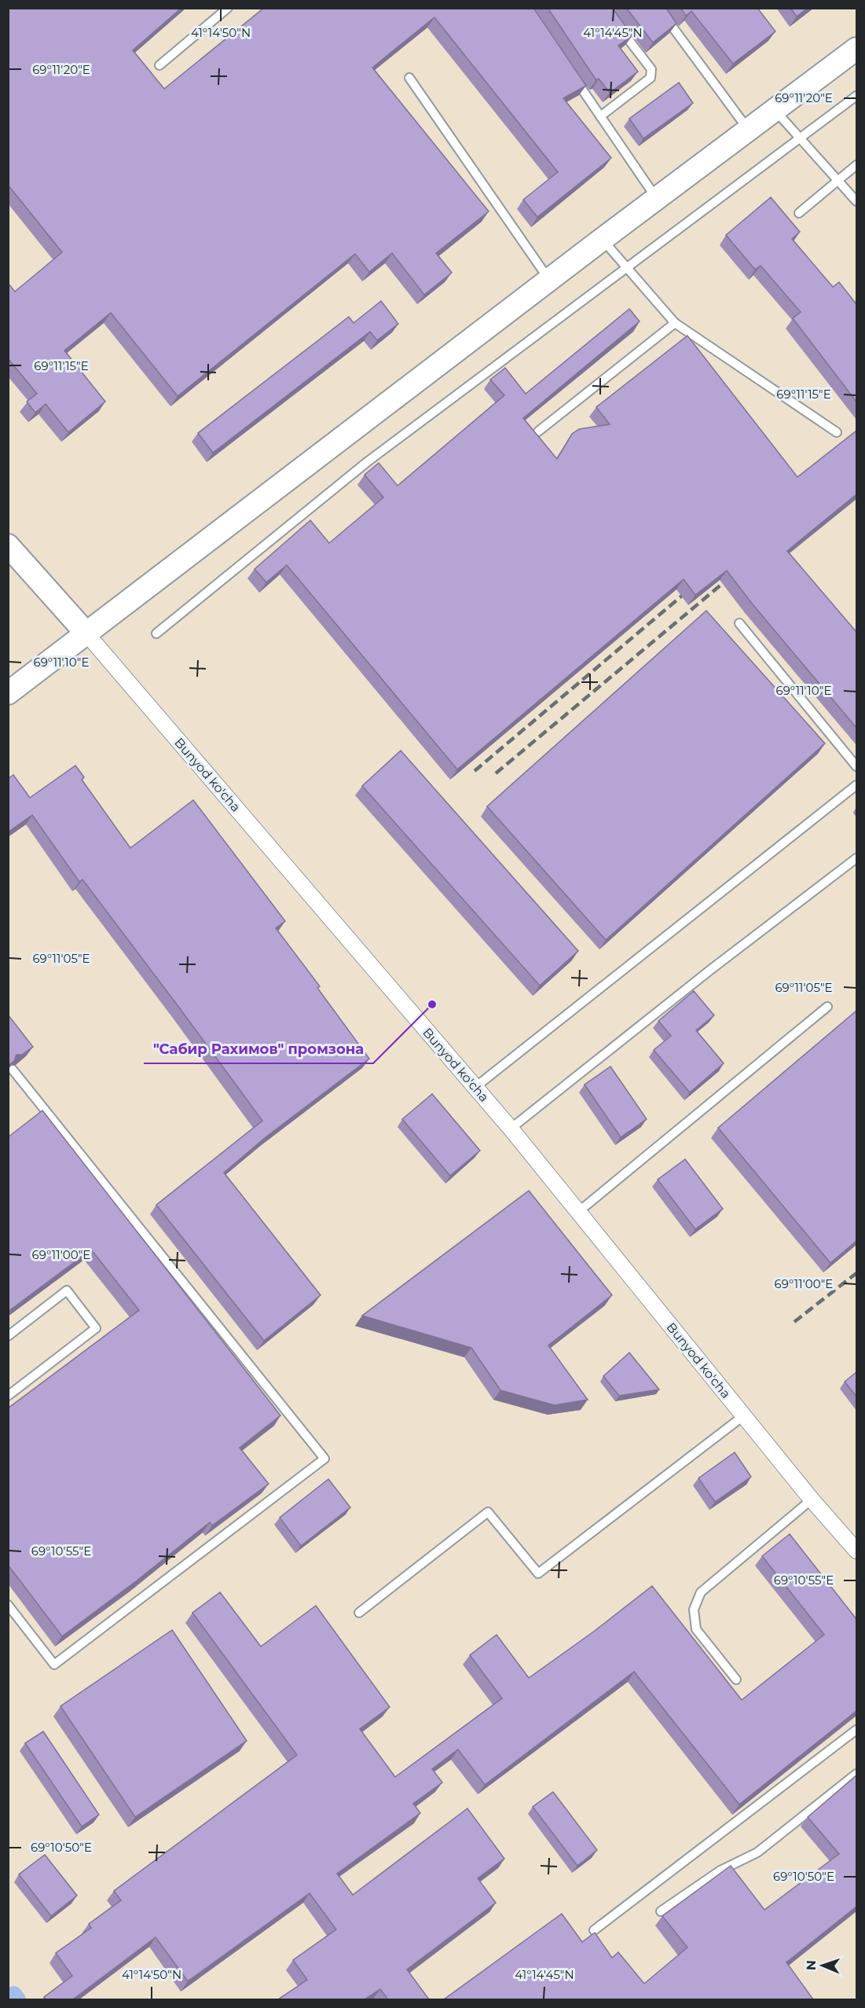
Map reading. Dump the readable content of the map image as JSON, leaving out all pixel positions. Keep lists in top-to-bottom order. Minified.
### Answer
{"streets":{"street":["Bunyod ko'cha"]},"places":["\"Сабир Рахимов\" промзона"],"north":"left","coordinates":["41°14'50\"N","41°14'45\"N","69°11'20\"E","69°11'15\"E","69°11'10\"E","69°11'05\"E","69°11'00\"E","69°10'55\"E","69°10'50\"E"]}
